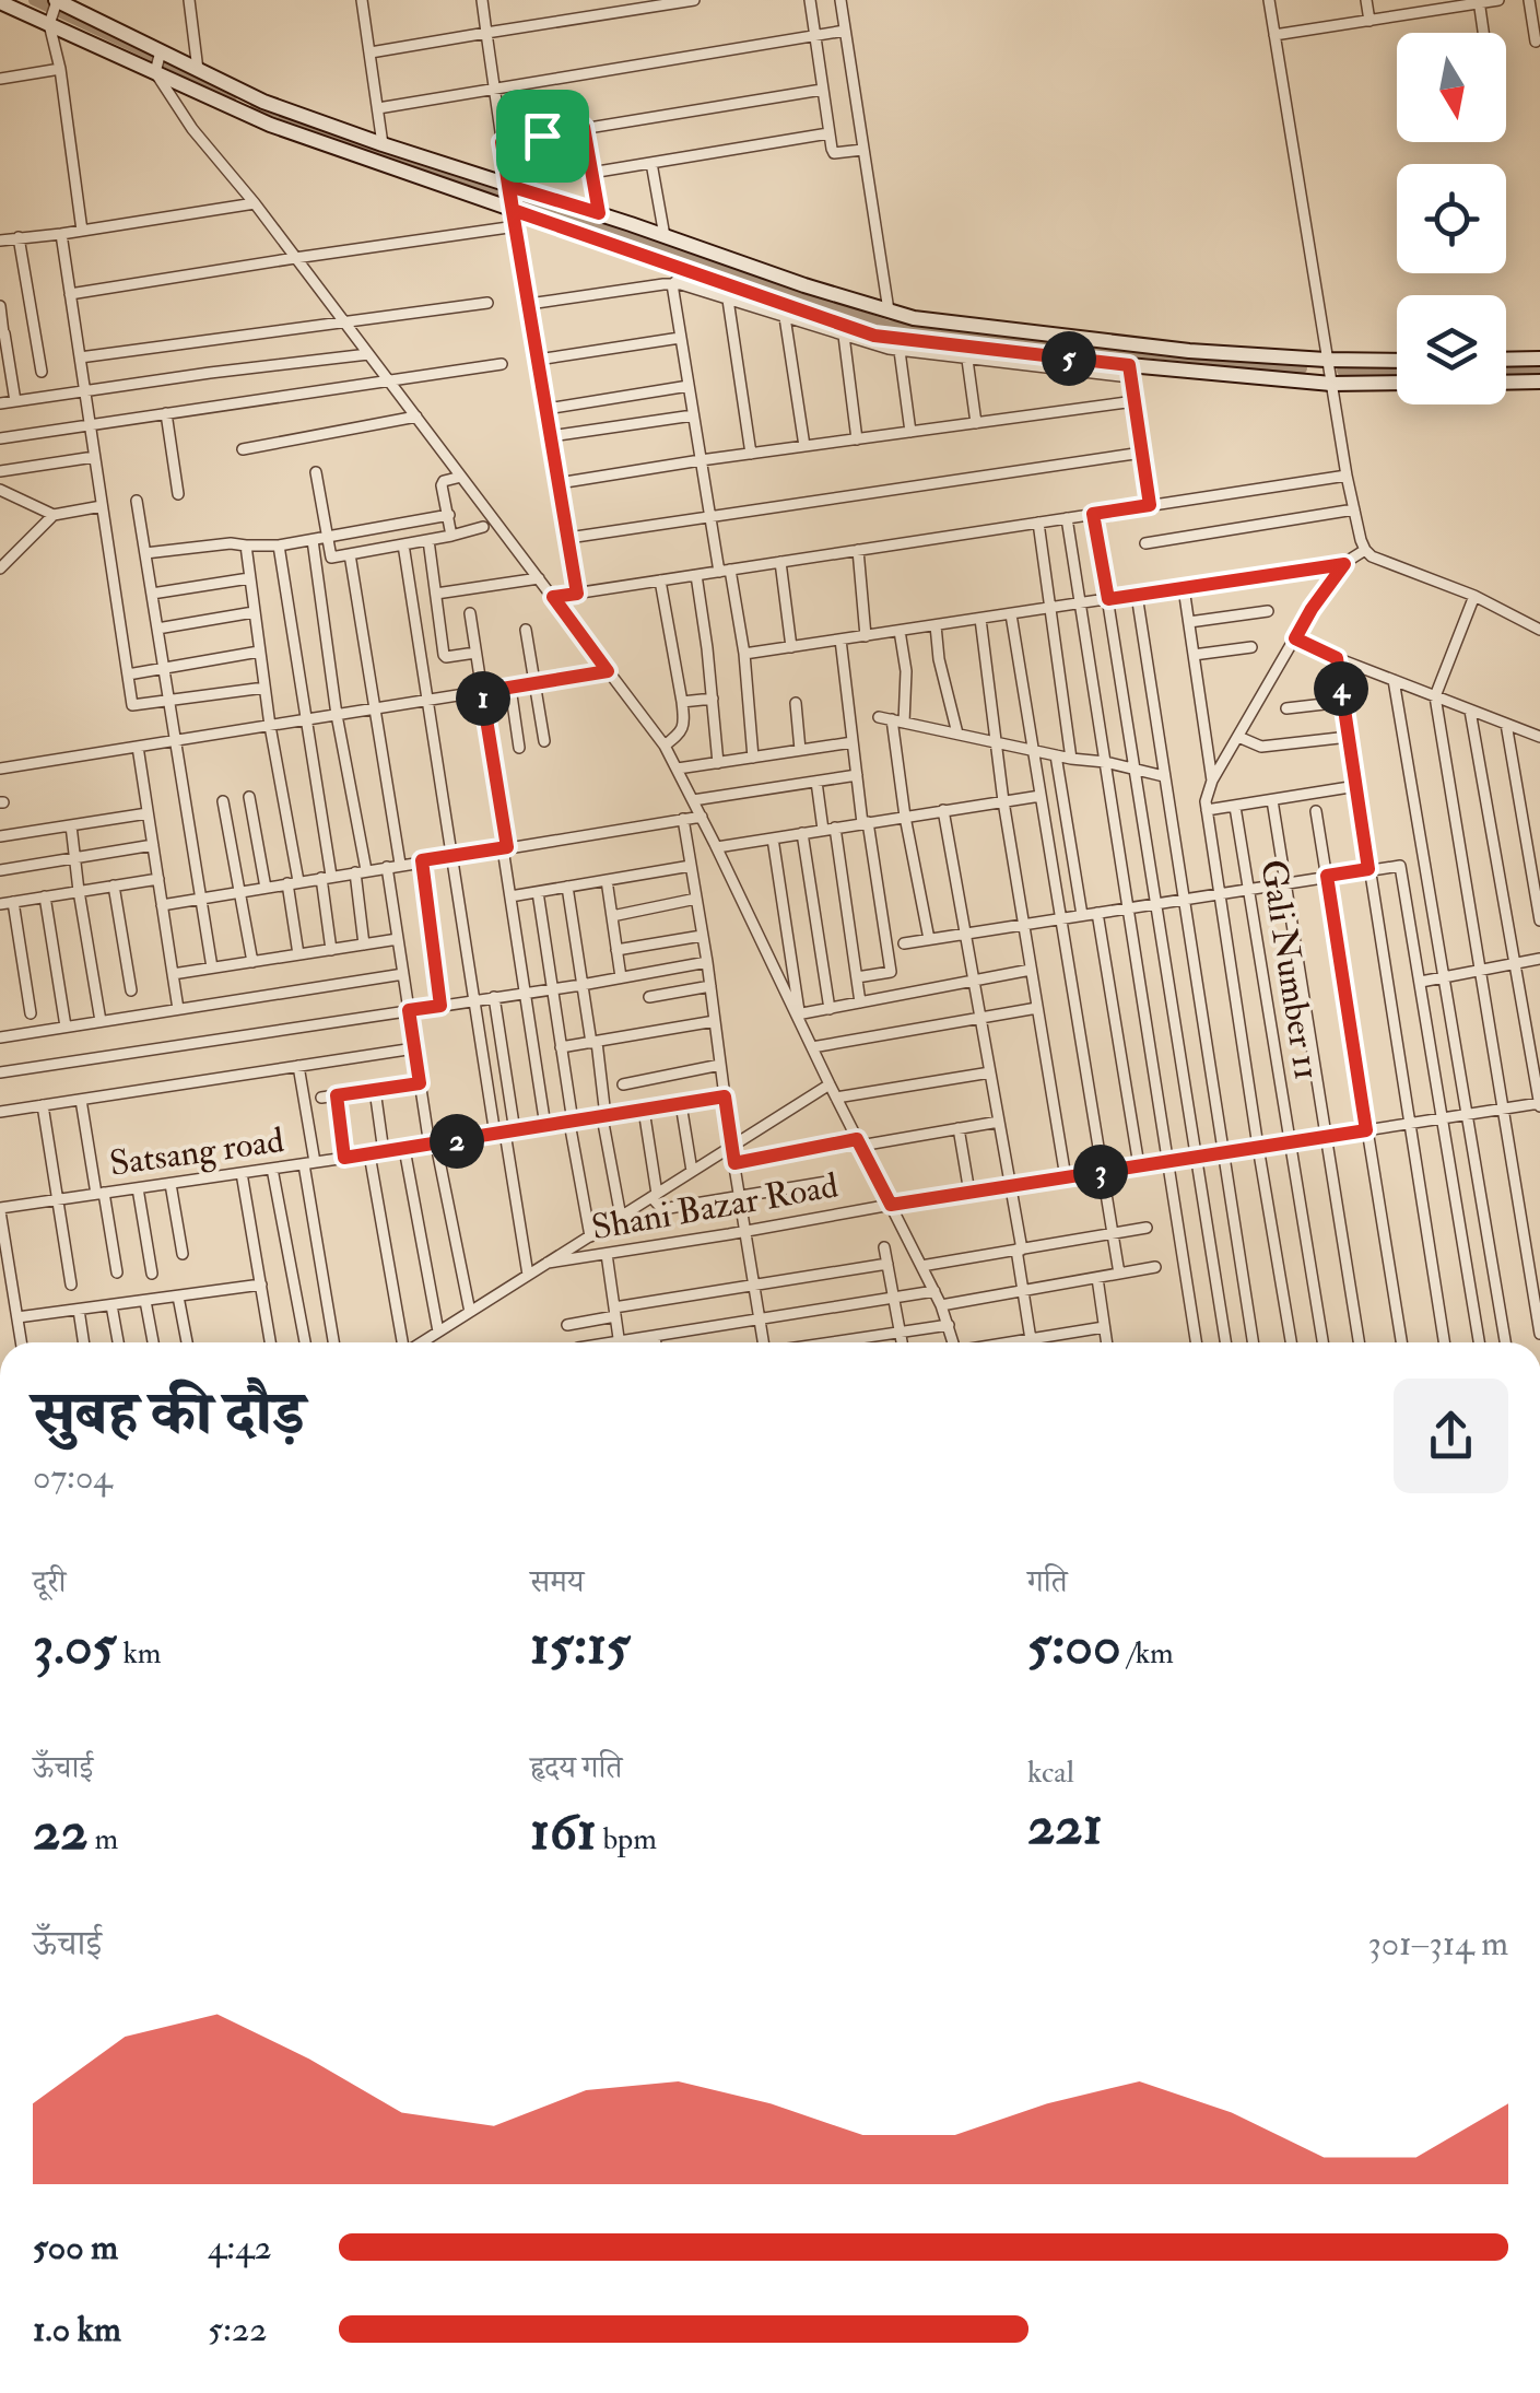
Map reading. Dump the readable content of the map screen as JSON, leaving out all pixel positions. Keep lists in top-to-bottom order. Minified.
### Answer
{"streets":{"street":["Gali Number 11","Satsang road","Shani Bazar Road"]},"crossings":[["Gali Number 11","Shani Bazar Road"]],"north":"bottom","page":{"pins":["5","4","1","2","3"],"heading":["सुबह की दौड़","07:04"],"stats":[["दूरी","3.05 km"],["समय","15:15"],["गति","5:00 /km"],["ऊँचाई","22 m"],["हृदय गति","161 bpm"],["kcal","221"]],"chart":["ऊँचाई","301–314 m"],"list":[{"name":"500 m","note":"4:42"},{"name":"1.0 km","note":"5:22"}]}}
